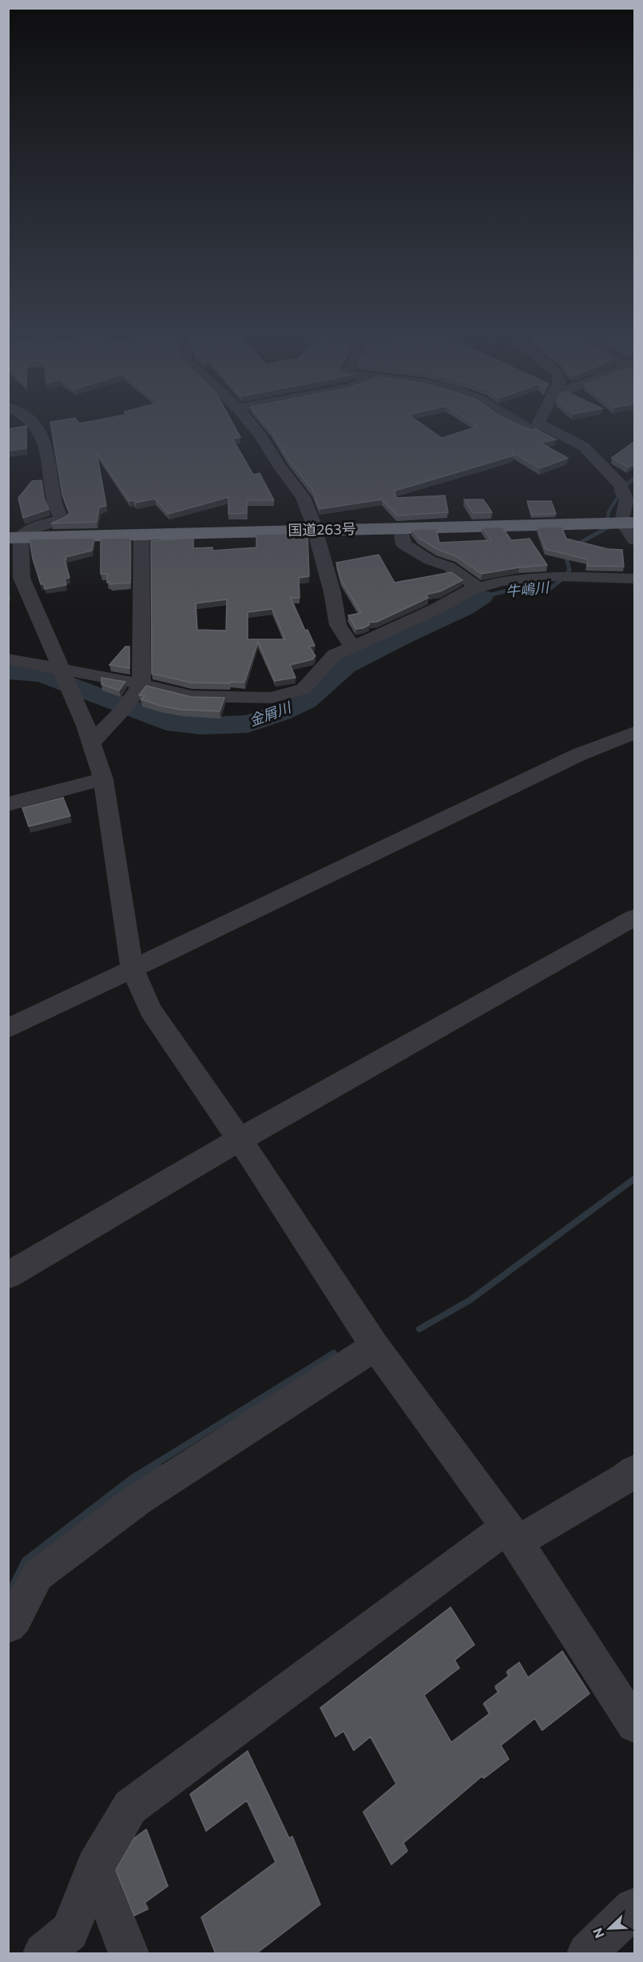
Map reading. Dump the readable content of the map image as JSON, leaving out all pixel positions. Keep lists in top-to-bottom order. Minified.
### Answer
{"streets":{"highway":["国道263号"]},"water":["牛嶋川","金屑川"],"north":"bottom left"}
